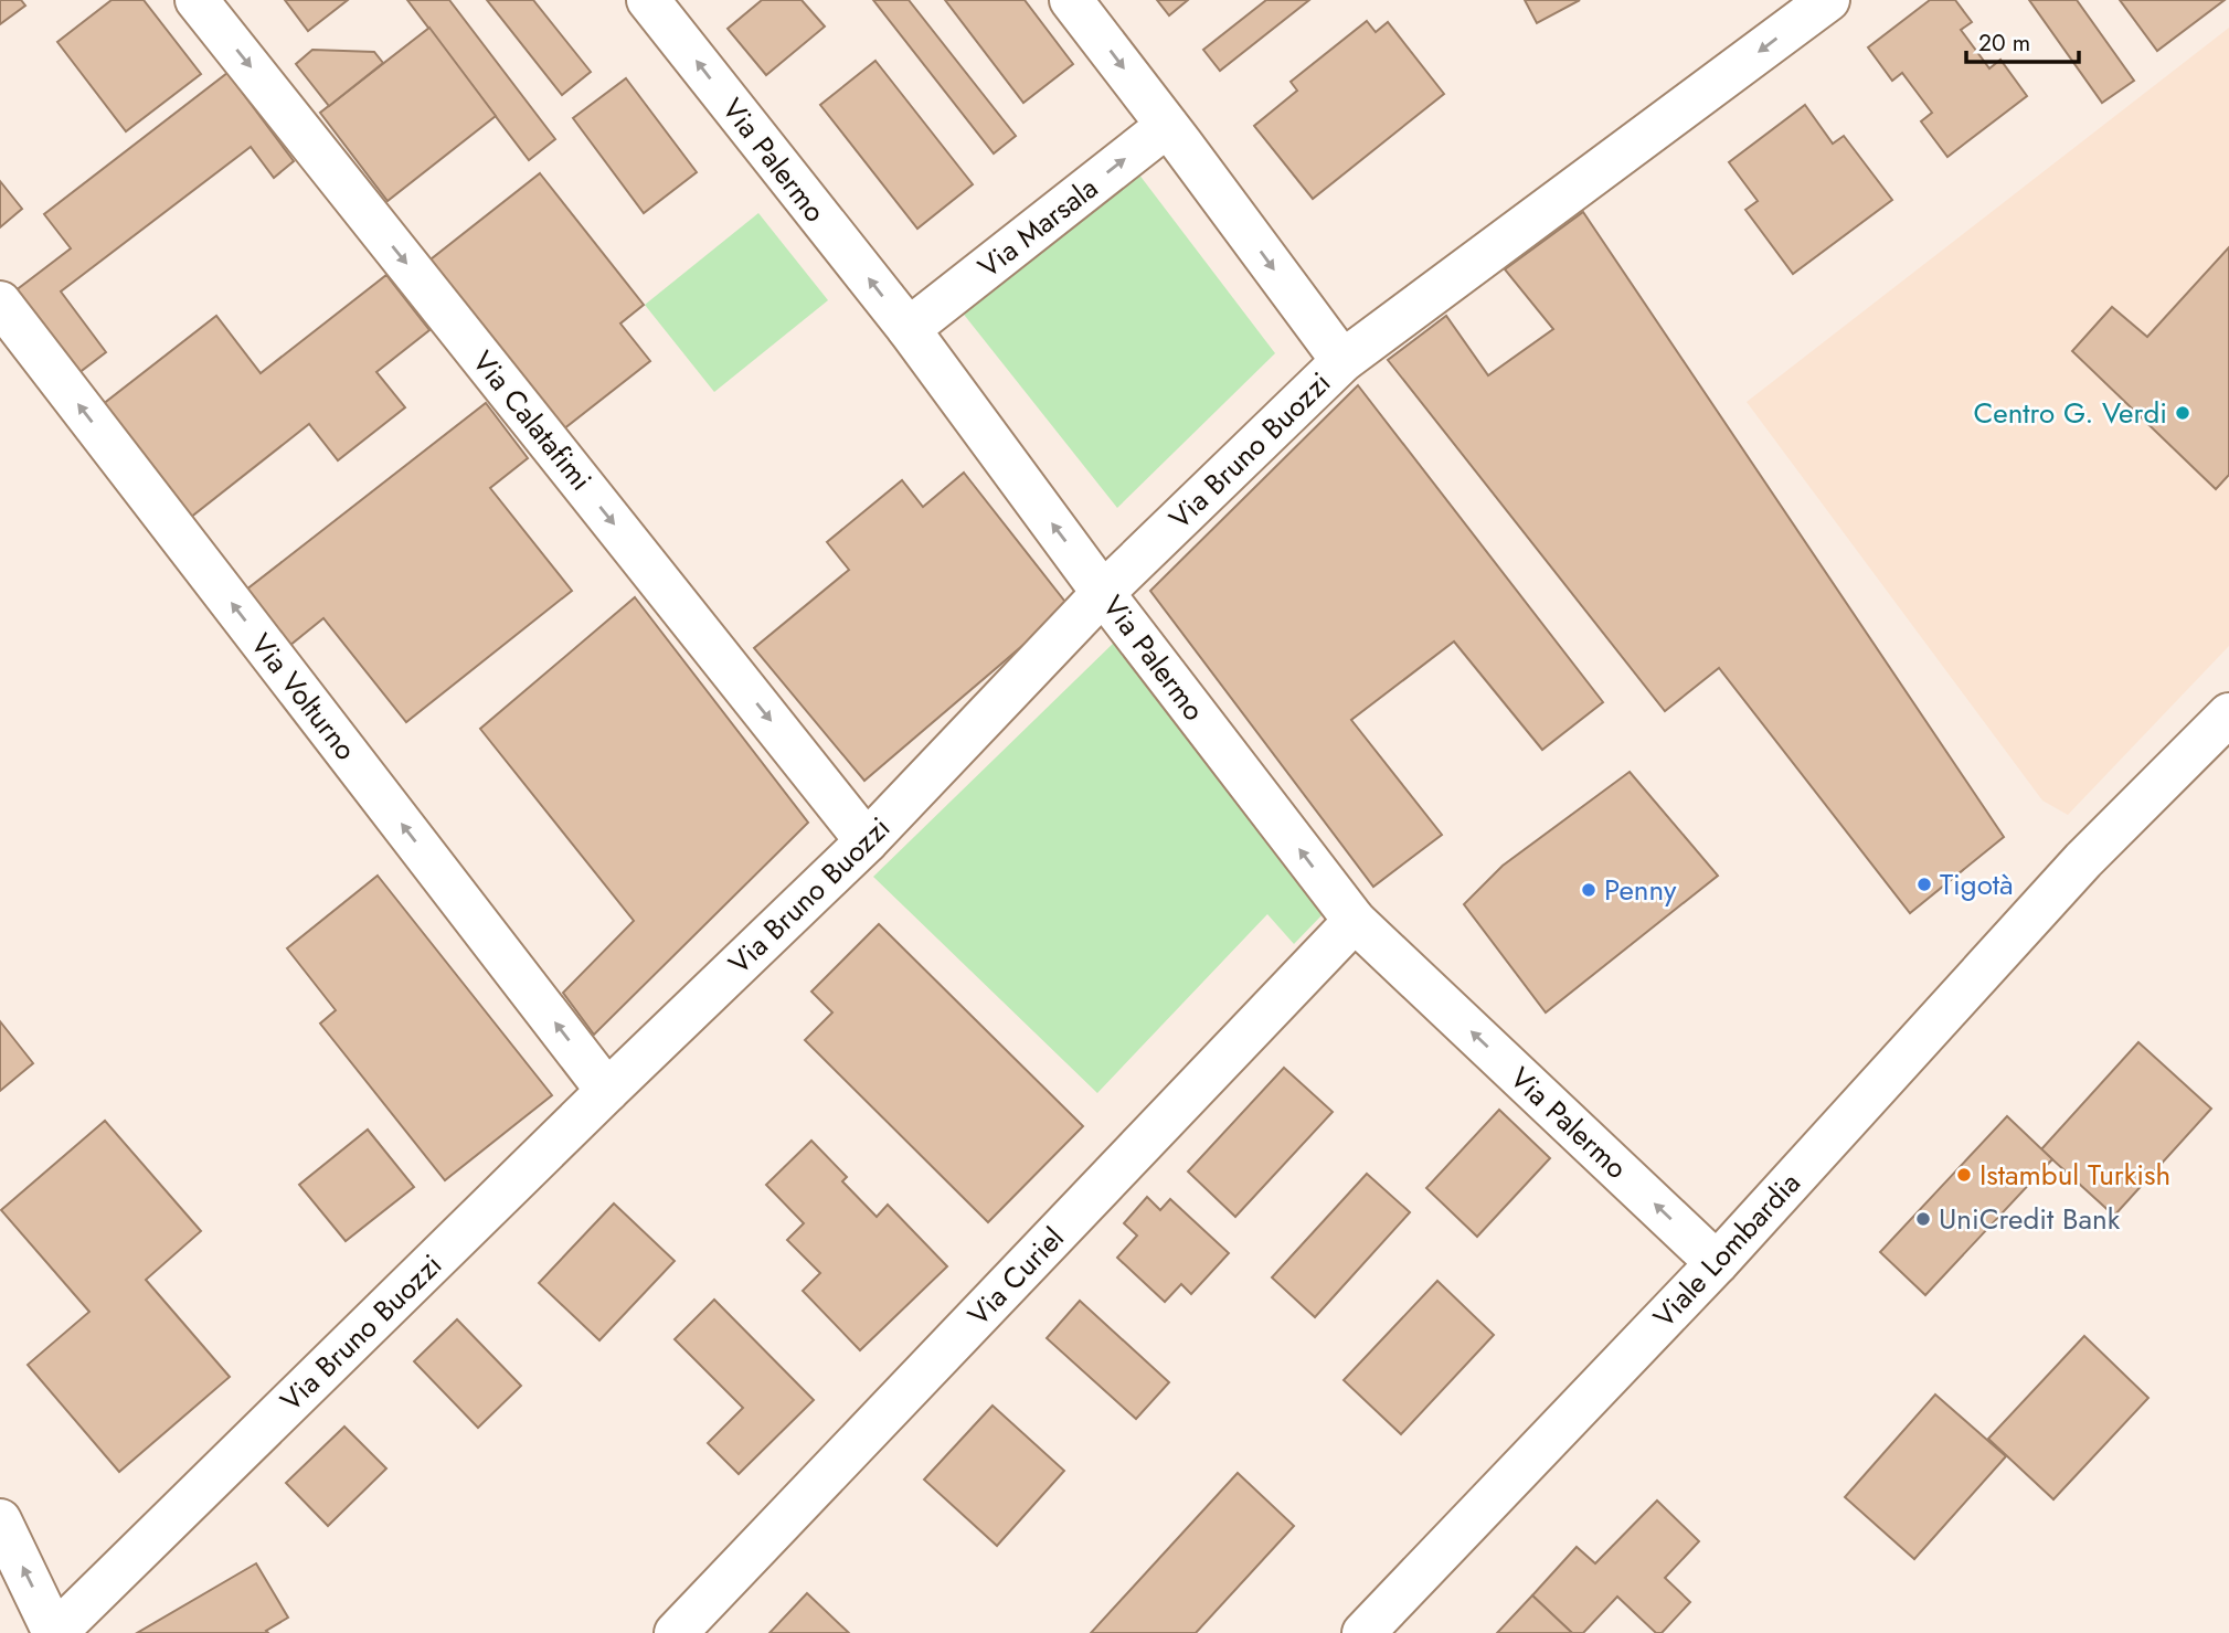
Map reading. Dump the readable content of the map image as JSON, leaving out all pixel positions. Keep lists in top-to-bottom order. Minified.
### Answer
{"streets":{"street":["Via Palermo","Via Marsala","Via Calatafimi","Via Bruno Buozzi","Via Volturno","Viale Lombardia","Via Curiel"]},"crossings":[["Via Palermo","Via Marsala"],["Via Palermo","Via Bruno Buozzi"],["Via Palermo","Viale Lombardia"],["Via Palermo","Via Curiel"],["Via Calatafimi","Via Bruno Buozzi"],["Via Bruno Buozzi","Via Volturno"]],"one_way":["Via Palermo","Via Marsala","Via Calatafimi","Via Volturno"],"places":["Centro G. Verdi","Tigotà","Penny","Istambul Turkish","UniCredit Bank"],"scale_bar":"20 m"}
